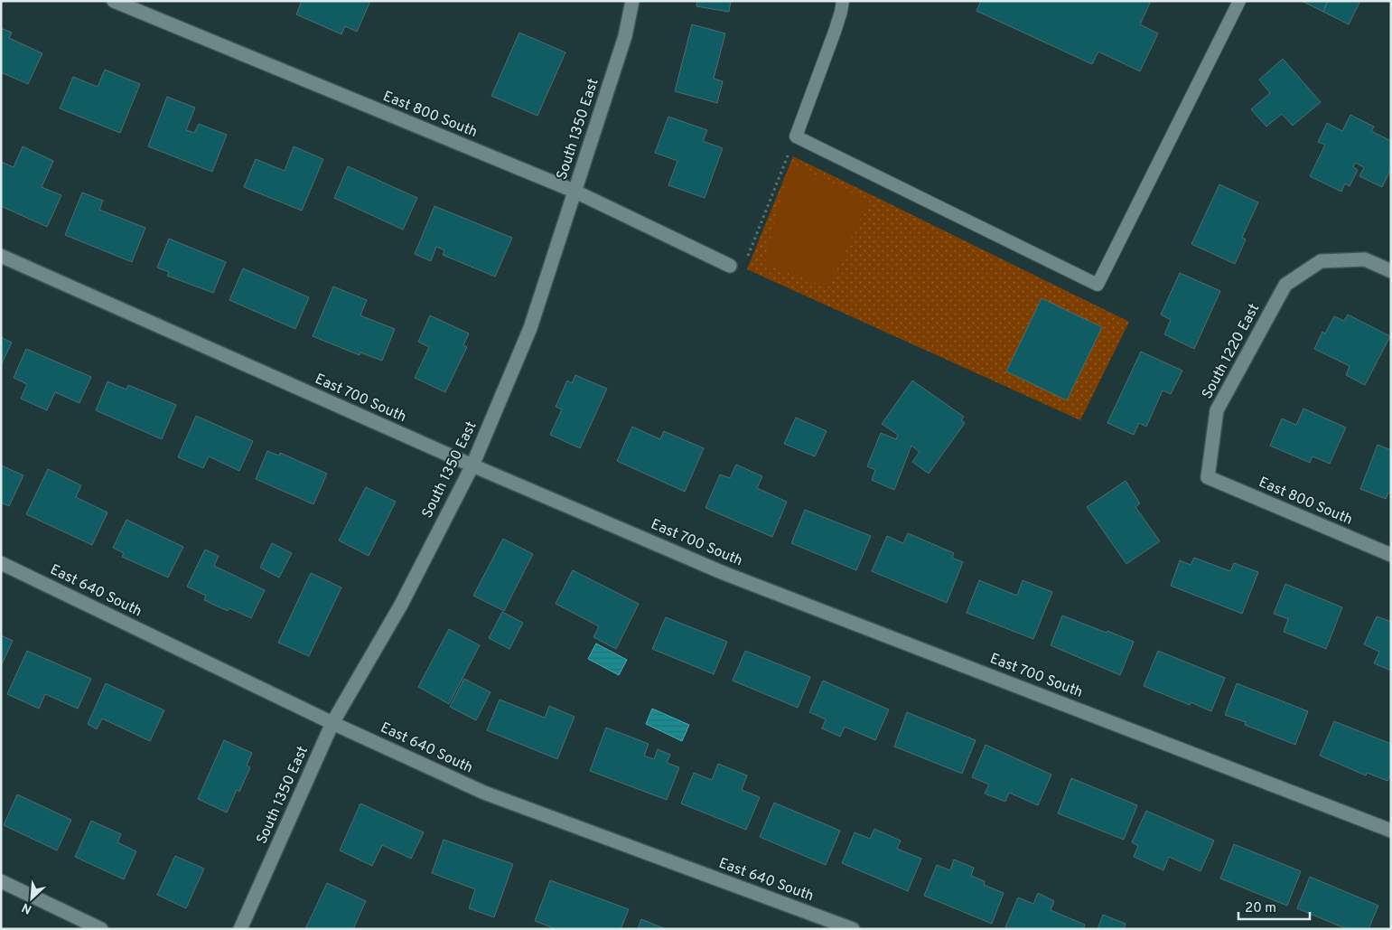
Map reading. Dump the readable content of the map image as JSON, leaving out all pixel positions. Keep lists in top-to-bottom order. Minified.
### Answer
{"streets":{"street":["East 800 South","South 1350 East","South 1220 East","East 700 South","East 640 South"]},"crossings":[["East 800 South","South 1350 East"],["East 800 South","South 1220 East"],["South 1350 East","East 700 South"],["South 1350 East","East 640 South"]],"scale_bar":"20 m","north":"bottom left"}
